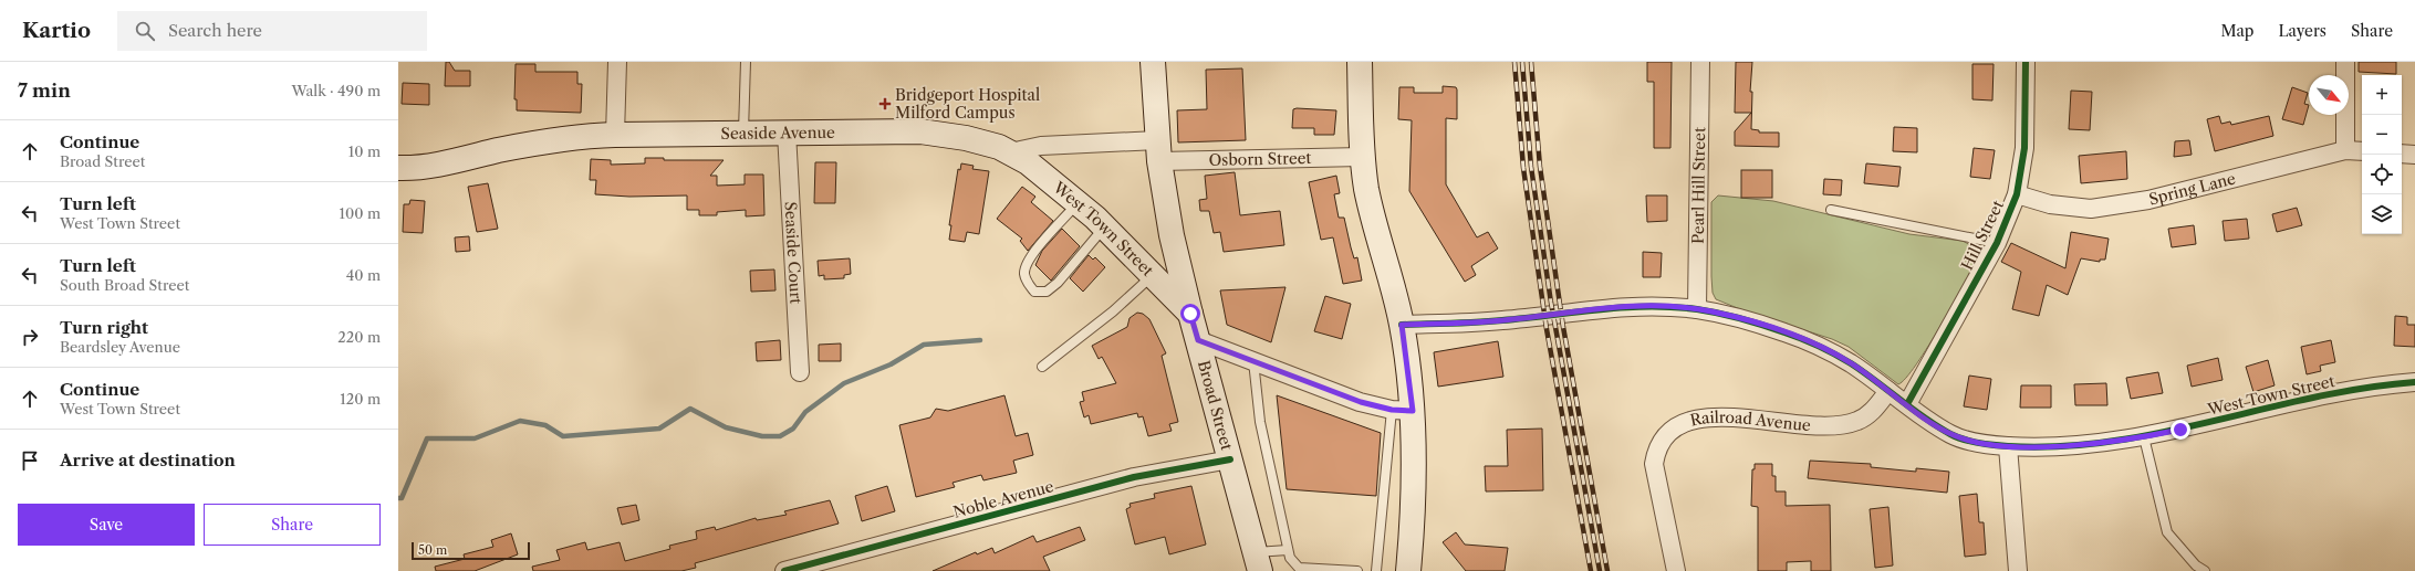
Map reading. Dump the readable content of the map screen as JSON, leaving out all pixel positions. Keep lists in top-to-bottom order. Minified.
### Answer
{"streets":{"main road":["Seaside Avenue","West Town Street","Broad Street"],"street":["Osborn Street","Pearl Hill Street","Spring Lane","Hill Street","Seaside Court","Railroad Avenue","Noble Avenue"]},"crossings":[["Seaside Avenue","West Town Street"],["Seaside Avenue","Seaside Court"],["Osborn Street","Broad Street"],["Pearl Hill Street","West Town Street"],["Spring Lane","Hill Street"],["West Town Street","Hill Street"],["West Town Street","Broad Street"],["West Town Street","Railroad Avenue"],["Broad Street","Noble Avenue"]],"places":{"health":["Bridgeport Hospital Milford Campus"]},"scale_bar":"50 m","north":"bottom right","page":{"header":"Kartio","search":"Search here","nav":["Map","Layers","Share"],"heading":["7 min","Walk · 490 m"],"map_buttons":["+","−"],"list":[["Continue","Broad Street","10 m"],["Turn left","West Town Street","100 m"],["Turn left","South Broad Street","40 m"],["Turn right","Beardsley Avenue","220 m"],["Continue","West Town Street","120 m"],"Arrive at destination"],"buttons":["Save","Share"],"scale":"50 m"}}
